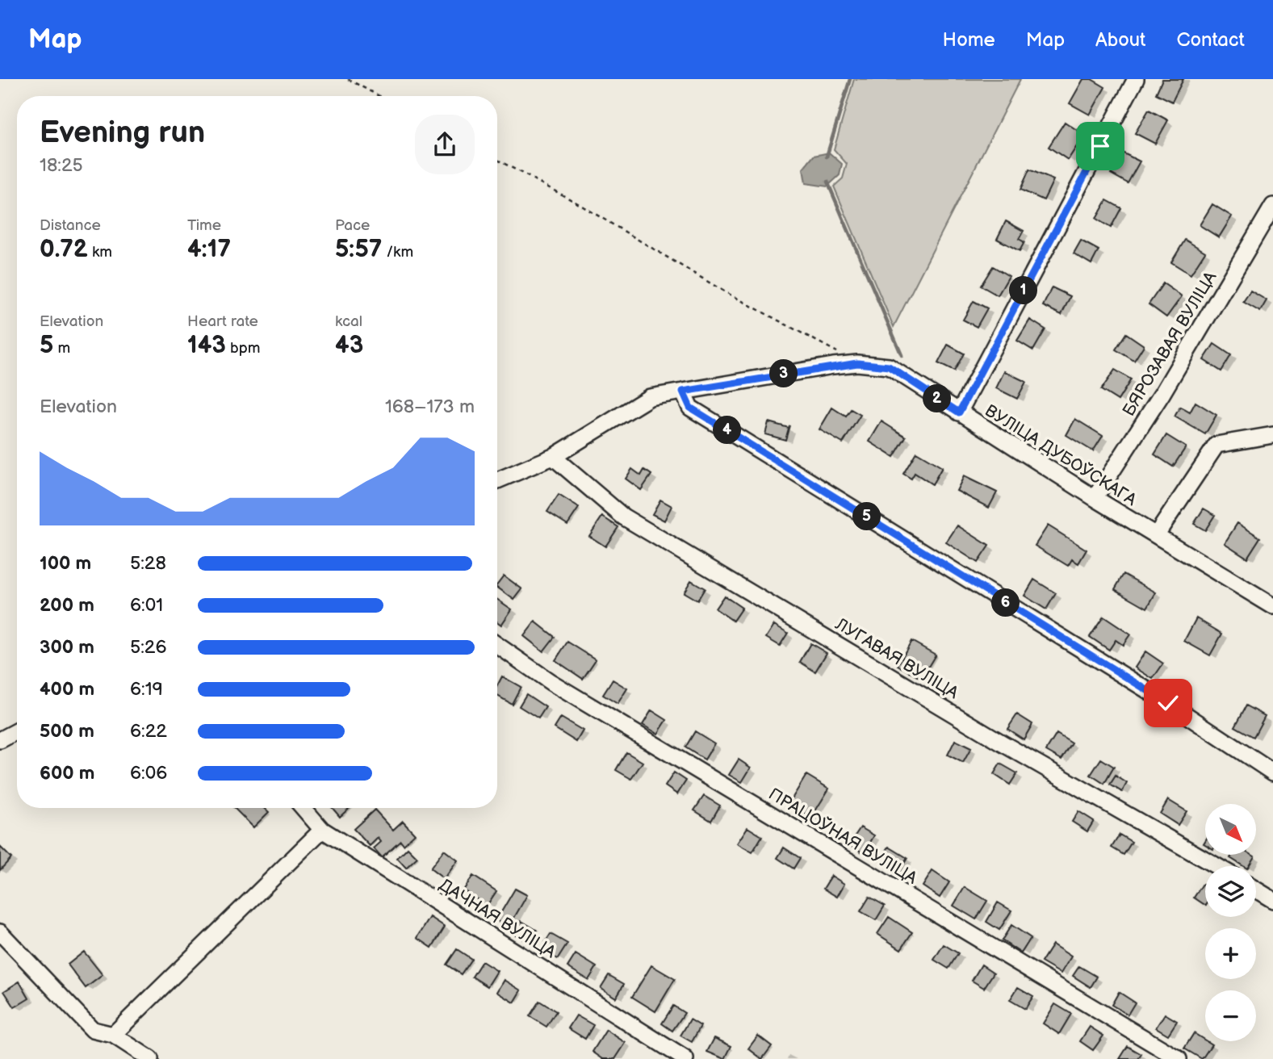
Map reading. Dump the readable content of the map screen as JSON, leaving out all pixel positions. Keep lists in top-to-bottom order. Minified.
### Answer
{"streets":{"street":["БЯРОЗАВАЯ ВУЛІЦА","ВУЛІЦА ДУБОЎСКАГА","ЛУГАВАЯ ВУЛІЦА","ПРАЦОЎНАЯ ВУЛІЦА","ДАЧНАЯ ВУЛІЦА"]},"crossings":[["БЯРОЗАВАЯ ВУЛІЦА","ВУЛІЦА ДУБОЎСКАГА"],["ВУЛІЦА ДУБОЎСКАГА","ЛУГАВАЯ ВУЛІЦА"]],"north":"bottom right","page":{"header":"Map","nav":["Home","Map","About","Contact"],"heading":["Evening run","18:25"],"stats":[["Distance","0.72 km"],["Time","4:17"],["Pace","5:57 /km"],["Elevation","5 m"],["Heart rate","143 bpm"],["kcal","43"]],"pins":["1","3","2","4","5","6"],"chart":["Elevation","168–173 m"],"list":[{"name":"100 m","note":"5:28"},{"name":"200 m","note":"6:01"},{"name":"300 m","note":"5:26"},{"name":"400 m","note":"6:19"},{"name":"500 m","note":"6:22"},{"name":"600 m","note":"6:06"}],"map_buttons":["+","−"]}}
